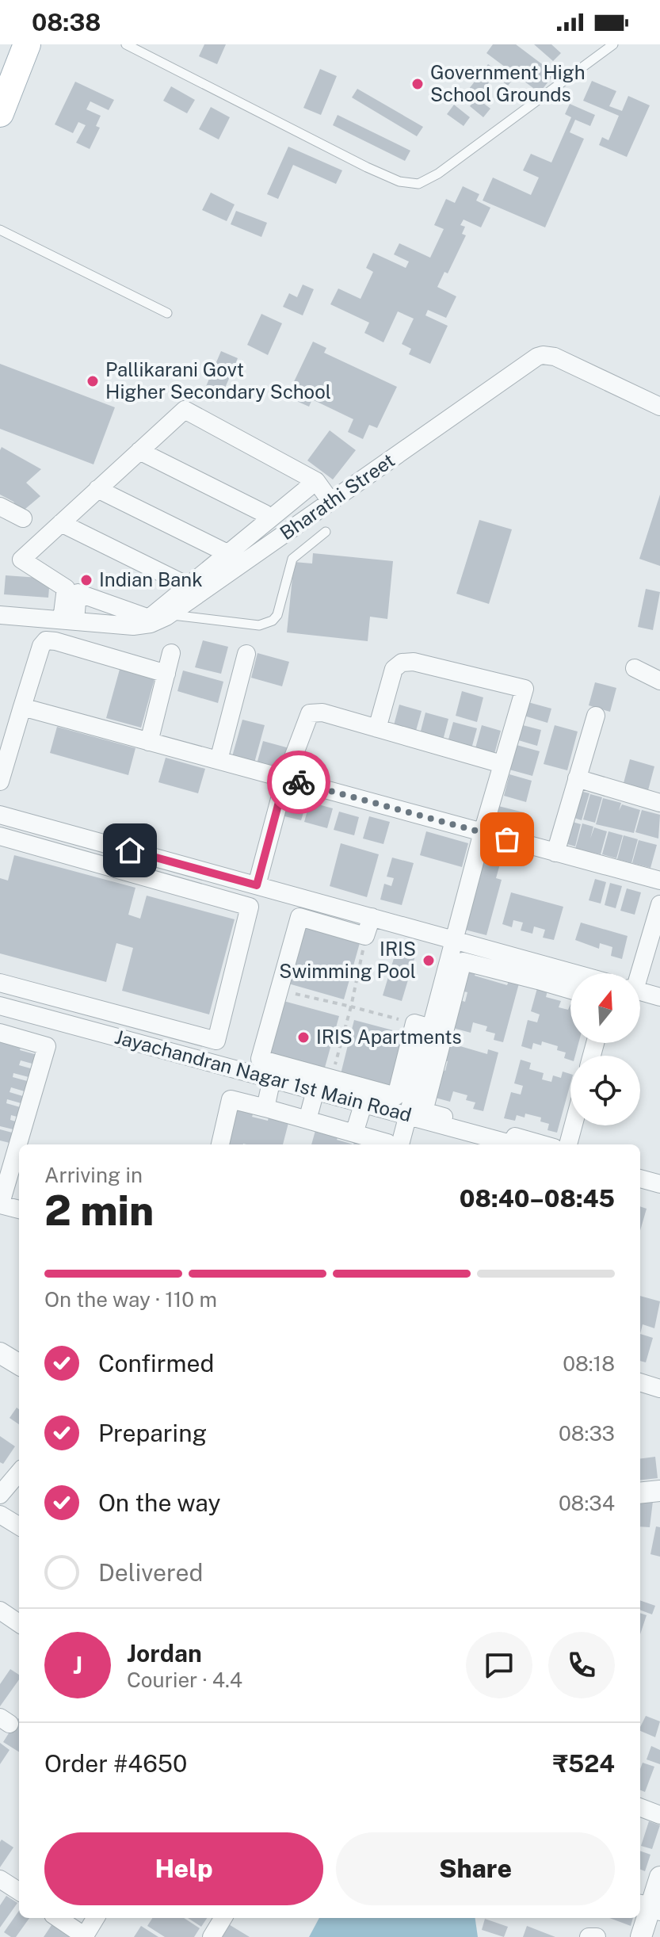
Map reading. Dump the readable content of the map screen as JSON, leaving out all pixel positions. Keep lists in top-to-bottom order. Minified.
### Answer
{"streets":{"street":["Bharathi Street","Jayachandran Nagar 1st Main Road"]},"places":["Government High School Grounds","Pallikarani Govt Higher Secondary School","Indian Bank","IRIS Swimming Pool","IRIS Apartments"],"north":"top","page":{"status":"08:38","heading":["2 min","Arriving in","08:40–08:45"],"panel":["Jordan","Courier · 4.4","Order #4650","₹524"],"bar":"On the way · 110 m","list":[["Confirmed","08:18"],["Preparing","08:33"],["On the way","08:34"],"Delivered"],"round":"J","buttons":["Help","Share"]}}
